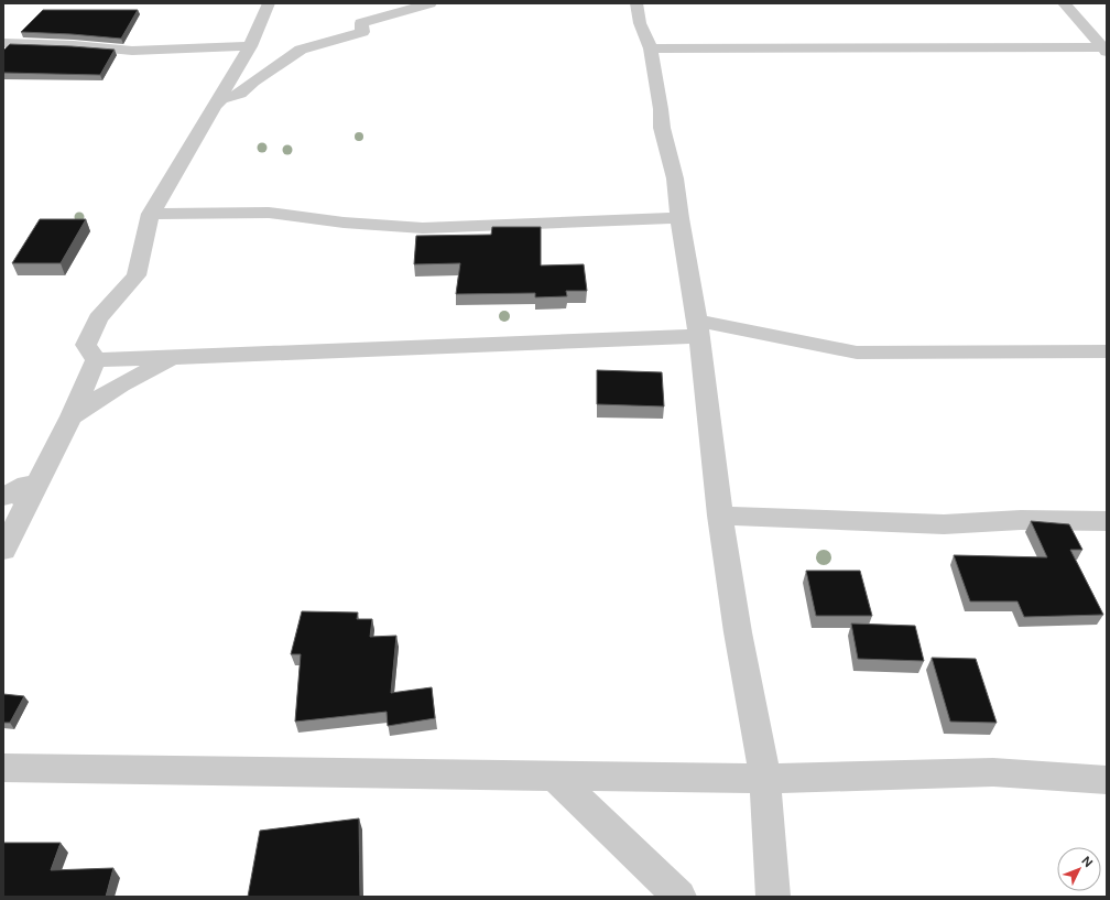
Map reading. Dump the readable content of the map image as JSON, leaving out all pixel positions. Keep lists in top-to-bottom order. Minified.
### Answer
{"north":"top right"}
